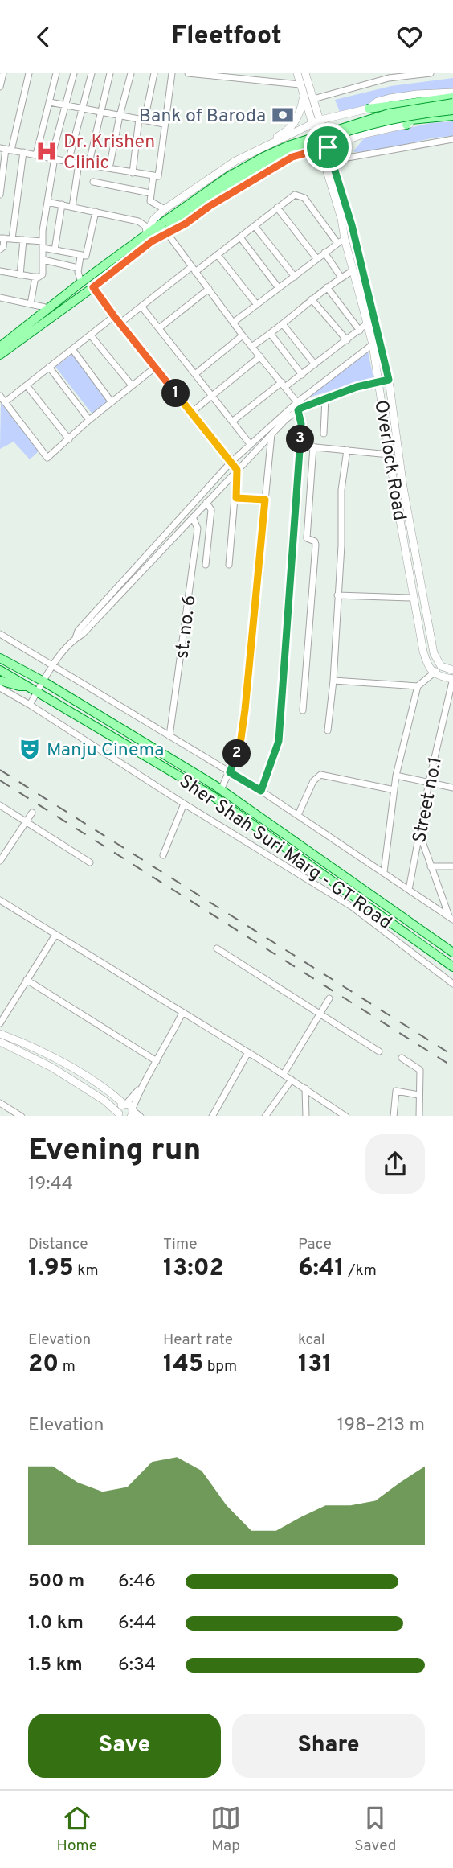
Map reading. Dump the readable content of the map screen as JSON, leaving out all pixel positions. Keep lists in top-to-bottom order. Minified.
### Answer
{"streets":{"main road":["Sher Shah Suri Marg - GT Road"],"street":["Overlock Road","st. no. 6","Street no.1"]},"places":{"bank":["Bank of Baroda"],"hospital":["Dr. Krishen Clinic"],"theatre":["Manju Cinema"]},"page":{"header":"Fleetfoot","pins":["1","3","2"],"heading":["Evening run","19:44"],"stats":[["Distance","1.95 km"],["Time","13:02"],["Pace","6:41 /km"],["Elevation","20 m"],["Heart rate","145 bpm"],["kcal","131"]],"chart":["Elevation","198–213 m"],"list":[{"name":"500 m","note":"6:46"},{"name":"1.0 km","note":"6:44"},{"name":"1.5 km","note":"6:34"}],"buttons":["Save","Share"],"tabs":["Home","Map","Saved"]}}
